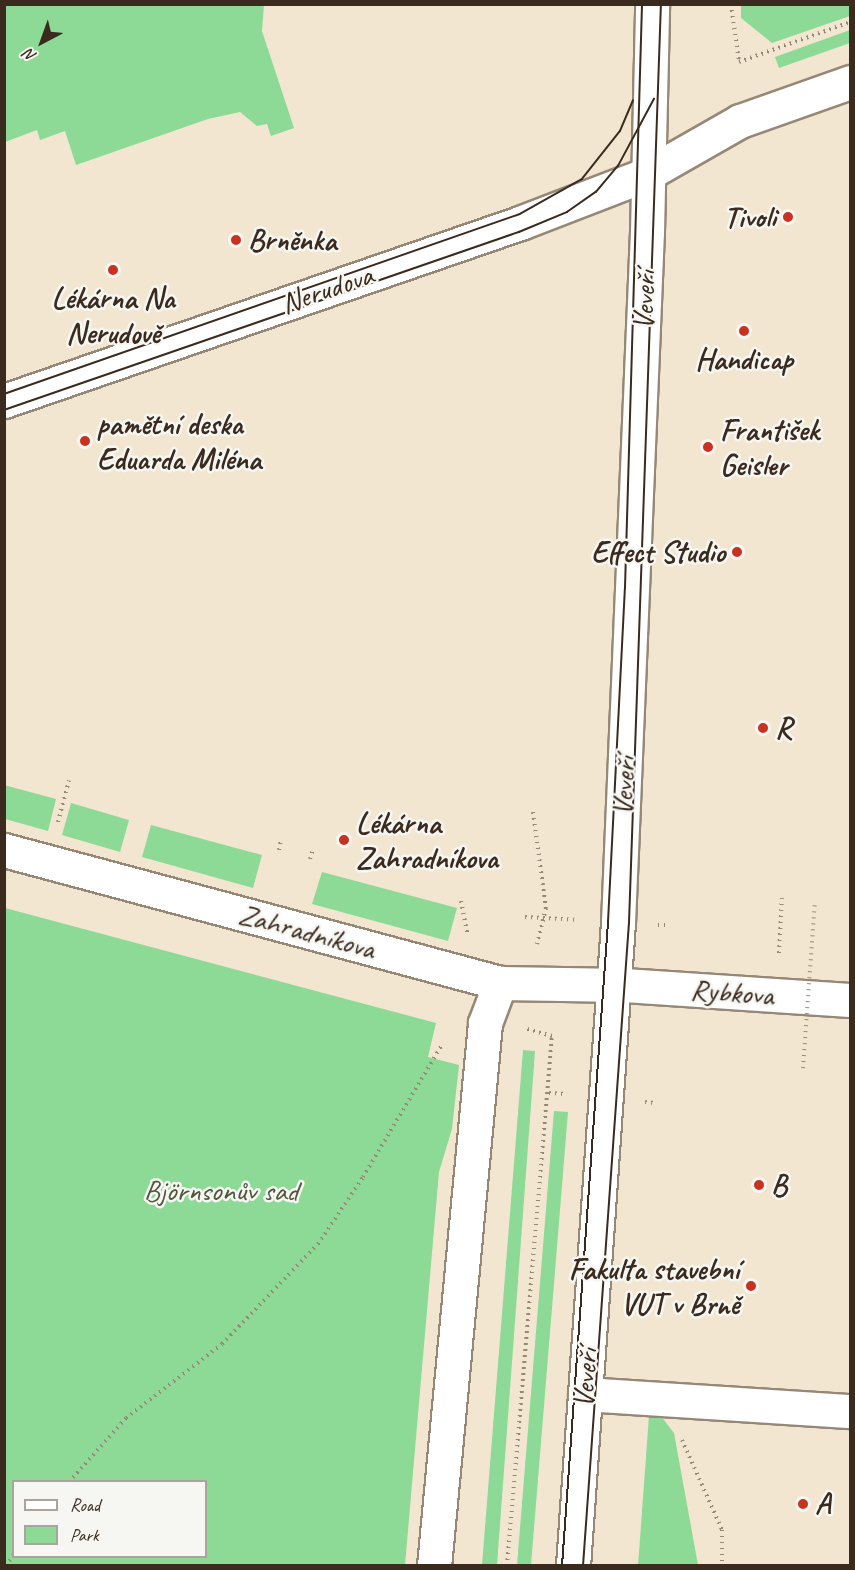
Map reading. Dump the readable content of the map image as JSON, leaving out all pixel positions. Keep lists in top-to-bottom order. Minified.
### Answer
{"streets":{"main road":["Nerudova","Veveří","Zahradníkova","Rybkova"]},"crossings":[["Nerudova","Veveří"],["Veveří","Zahradníkova"],["Veveří","Rybkova"],["Zahradníkova","Rybkova"]],"parks":["Björnsonův sad"],"places":["Tivoli","Brněnka","Lékárna Na Nerudově","Handicap","pamětní deska Eduarda Miléna","František Geisler","Effect Studio","R","Lékárna Zahradníkova","B","Fakulta stavební VUT v Brně","A"],"legend":["Road","Park"],"north":"bottom left"}
